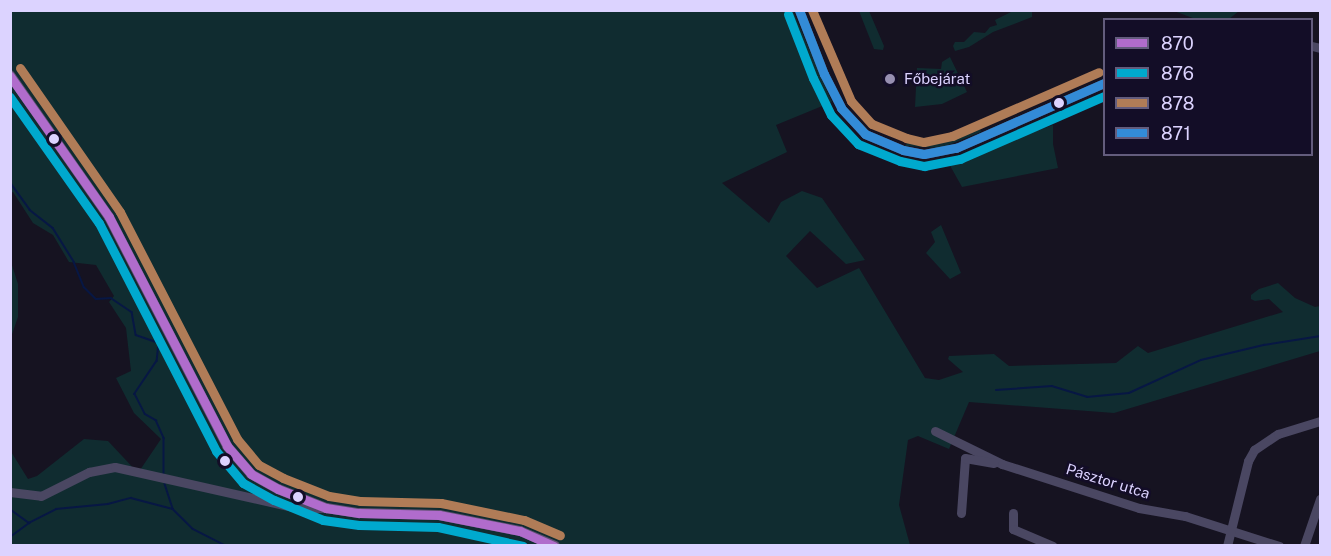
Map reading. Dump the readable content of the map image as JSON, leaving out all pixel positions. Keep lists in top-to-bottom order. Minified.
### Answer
{"streets":{"street":["Pásztor utca"]},"places":["Főbejárat"],"lines":["transit line 878","transit line 871","transit line 876","transit line 870"],"legend":["870","876","878","871"]}
